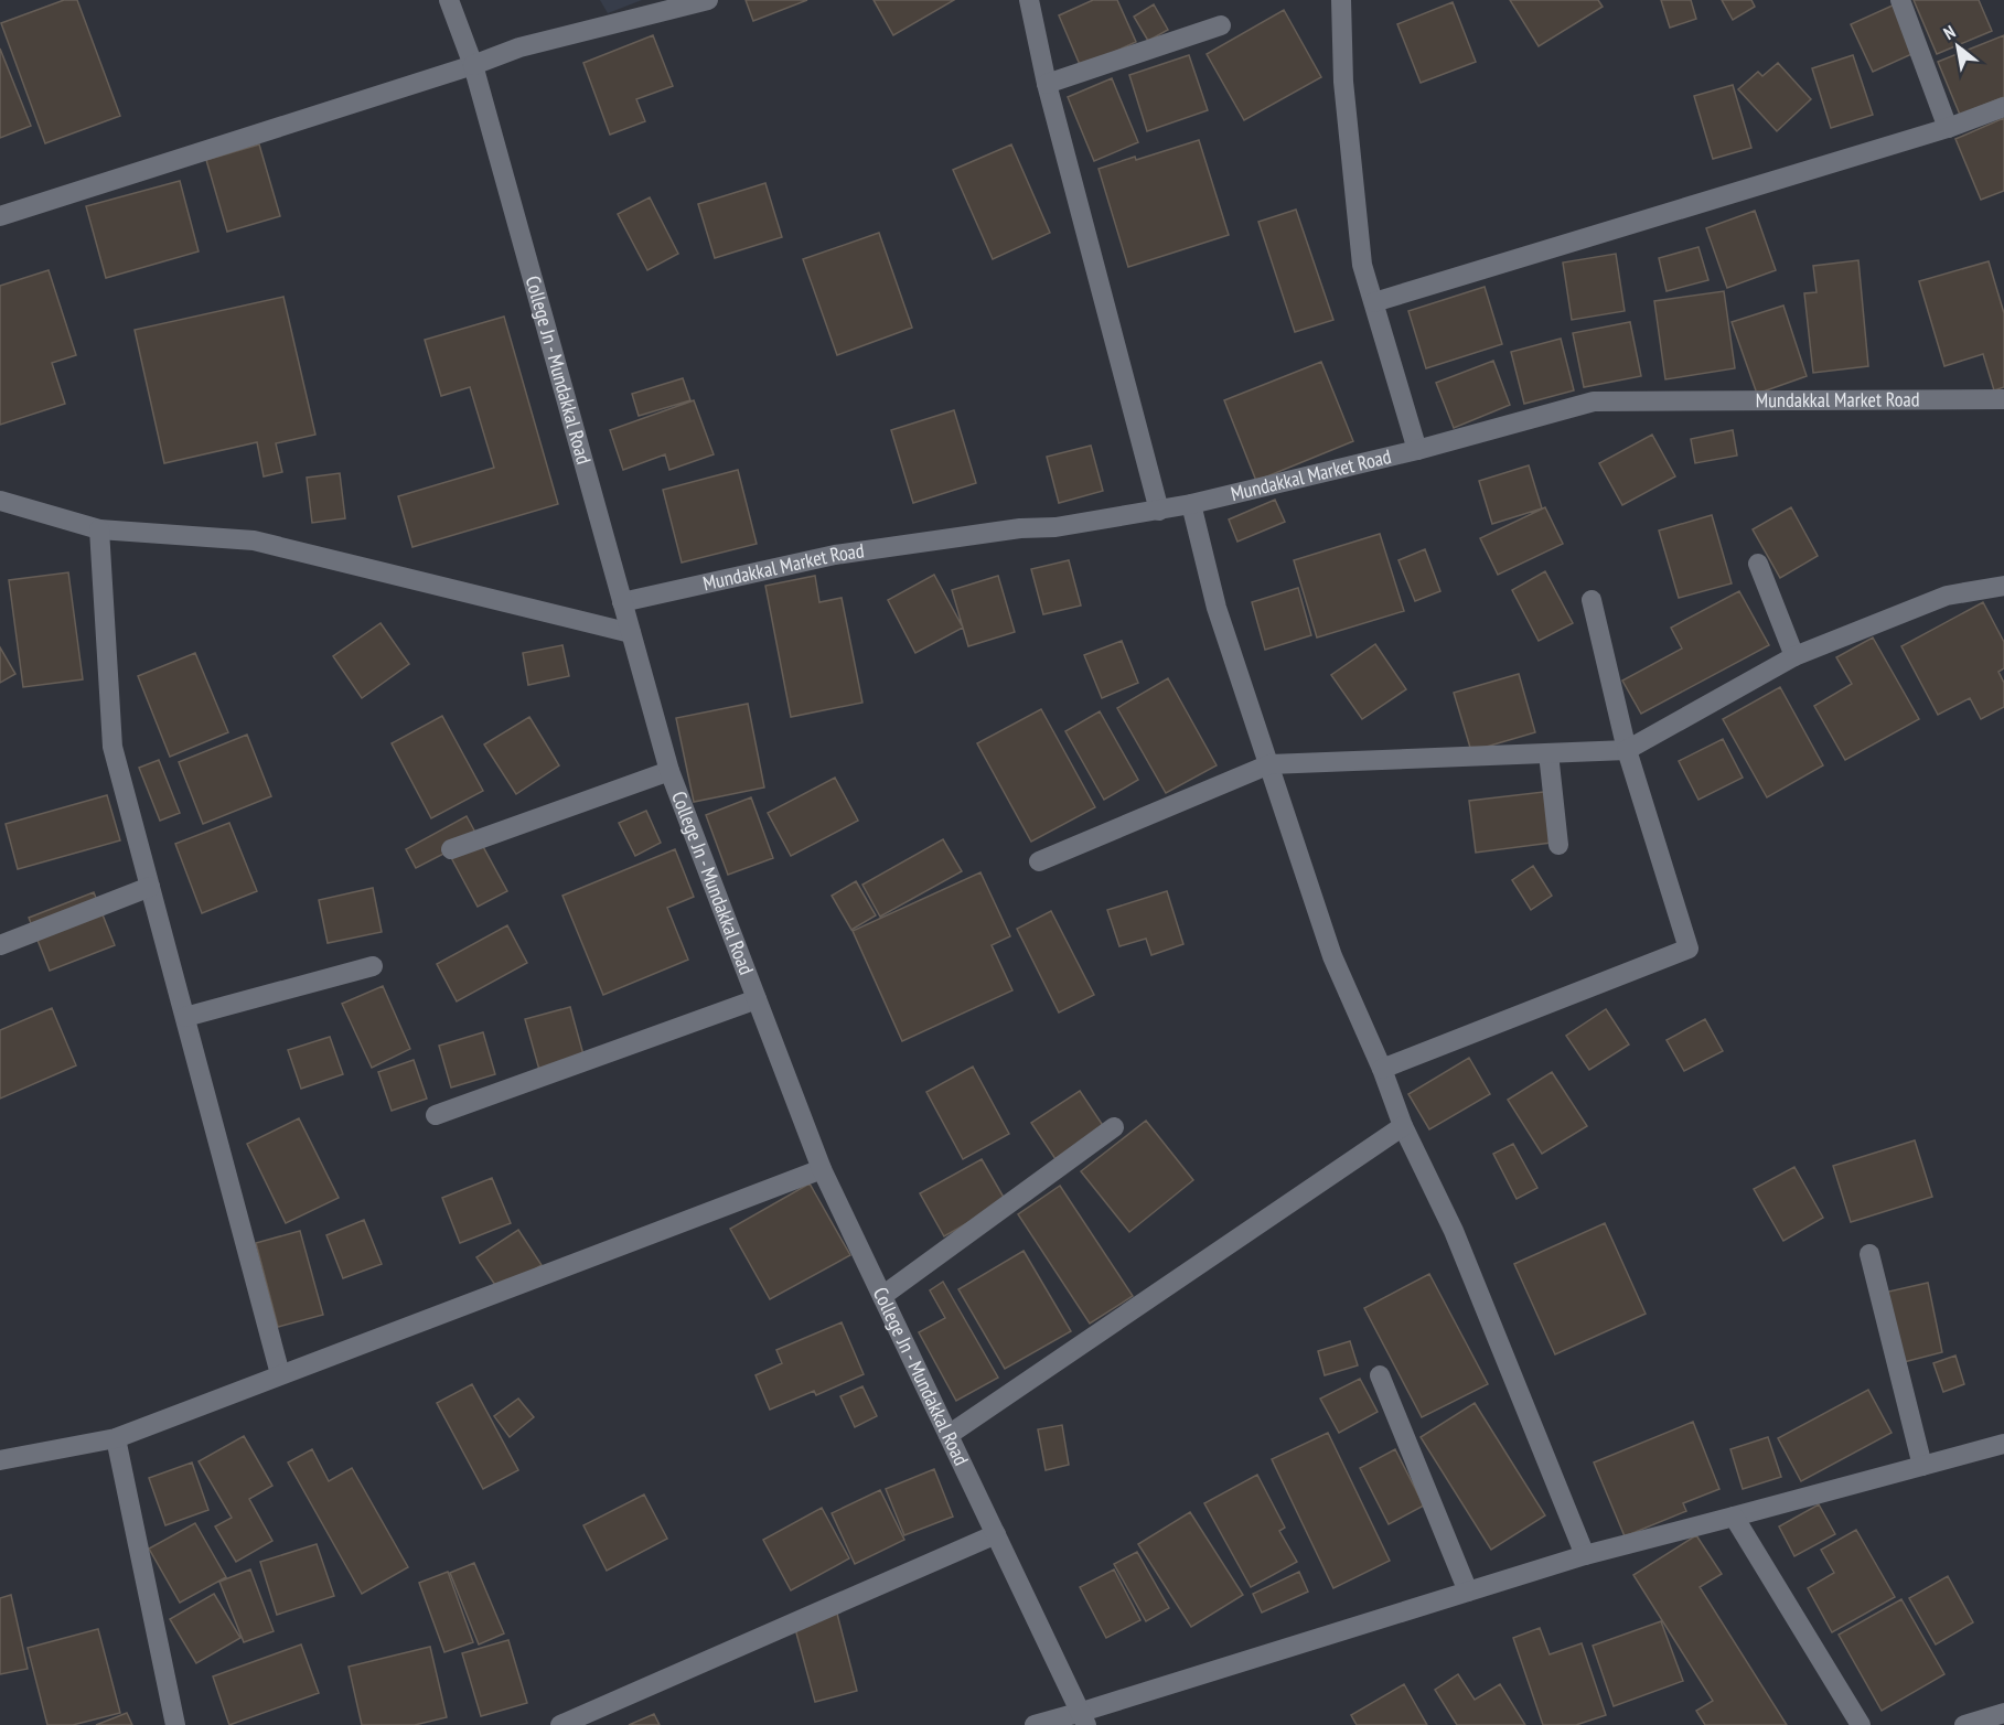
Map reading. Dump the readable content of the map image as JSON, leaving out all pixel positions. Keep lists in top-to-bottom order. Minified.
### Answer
{"streets":{"street":["College Jn - Mundakkal Road","Mundakkal Market Road"]},"crossings":[["College Jn - Mundakkal Road","Mundakkal Market Road"]],"north":"top left"}
